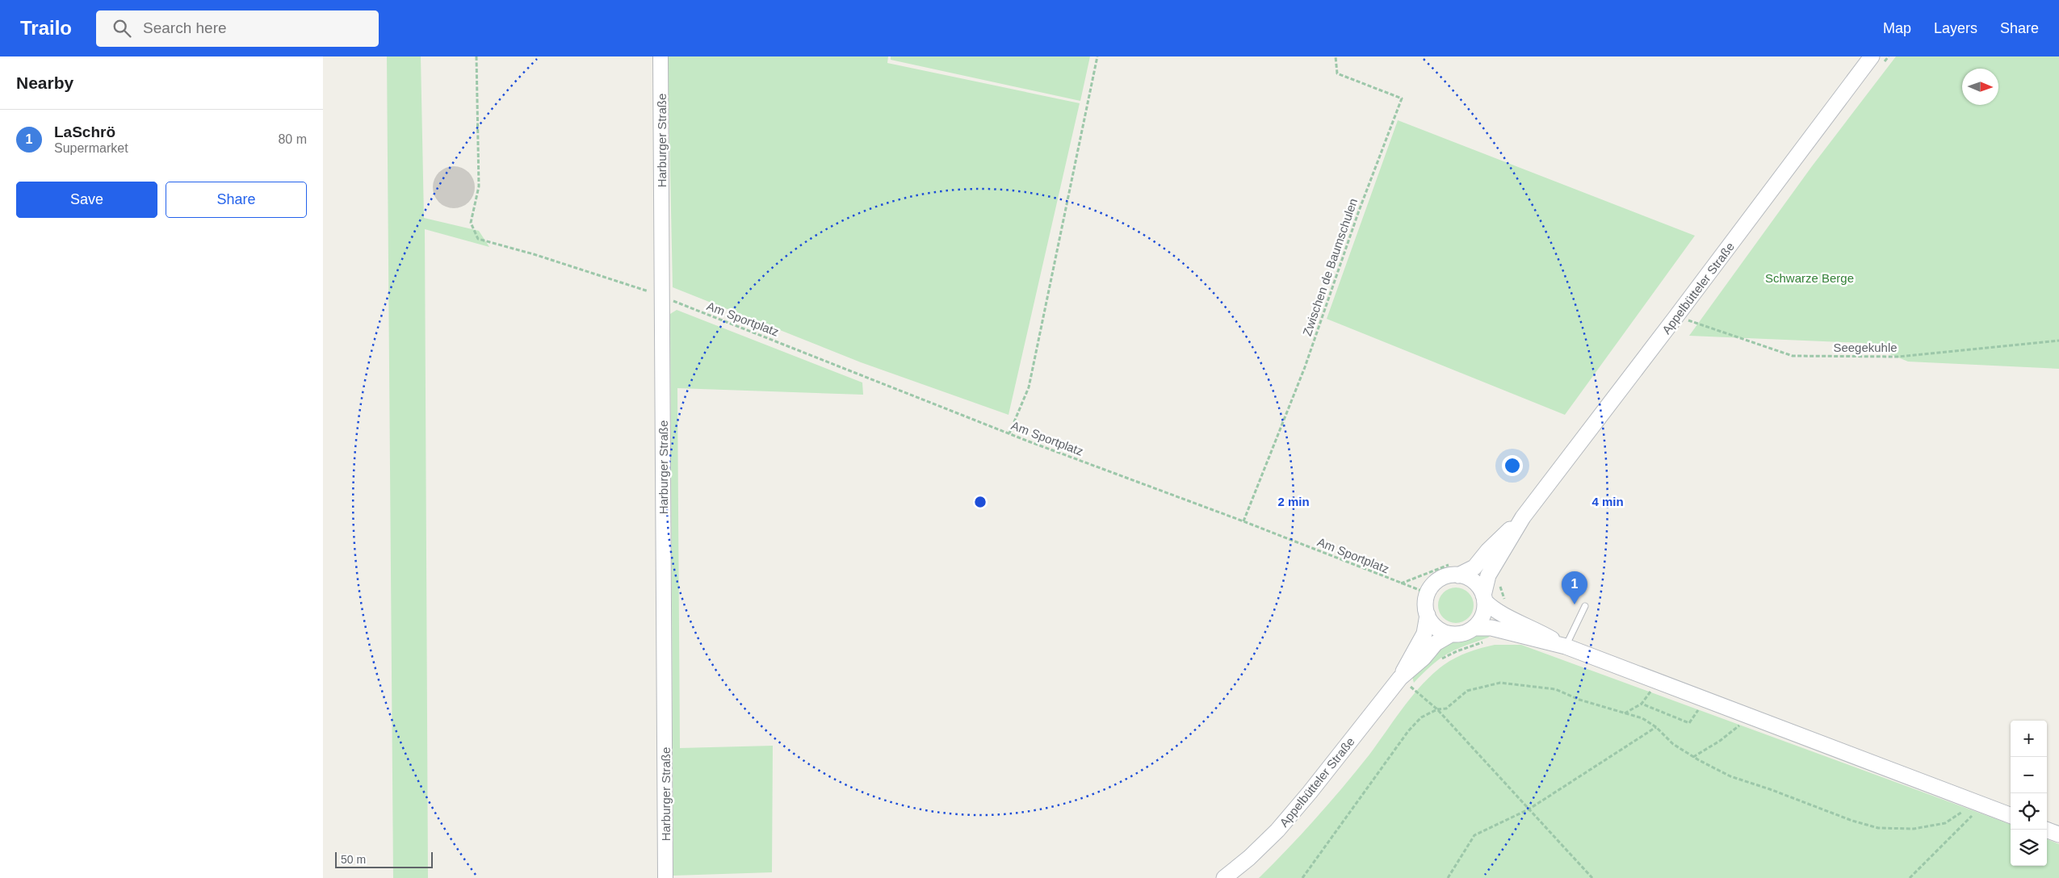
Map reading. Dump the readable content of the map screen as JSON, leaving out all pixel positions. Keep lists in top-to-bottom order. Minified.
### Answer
{"streets":{"main road":["Appelbütteler Straße"],"street":["Harburger Straße"],"path":["Zwischen de Baumschulen","Am Sportplatz","Seegekuhle"]},"crossings":[["Harburger Straße","Am Sportplatz"],["Zwischen de Baumschulen","Am Sportplatz"],["Appelbütteler Straße","Am Sportplatz"],["Appelbütteler Straße","Seegekuhle"]],"parks":["Schwarze Berge"],"scale_bar":"50 m","north":"right","page":{"header":"Trailo","search":"Search here","nav":["Map","Layers","Share"],"heading":"Nearby","list":[{"mark":"1","name":"LaSchrö","note":"Supermarket","value":"80 m"}],"buttons":["Save","Share"],"pins":"1","map_buttons":["+","−"],"scale":"50 m"},"rings":["2 min","4 min"]}
